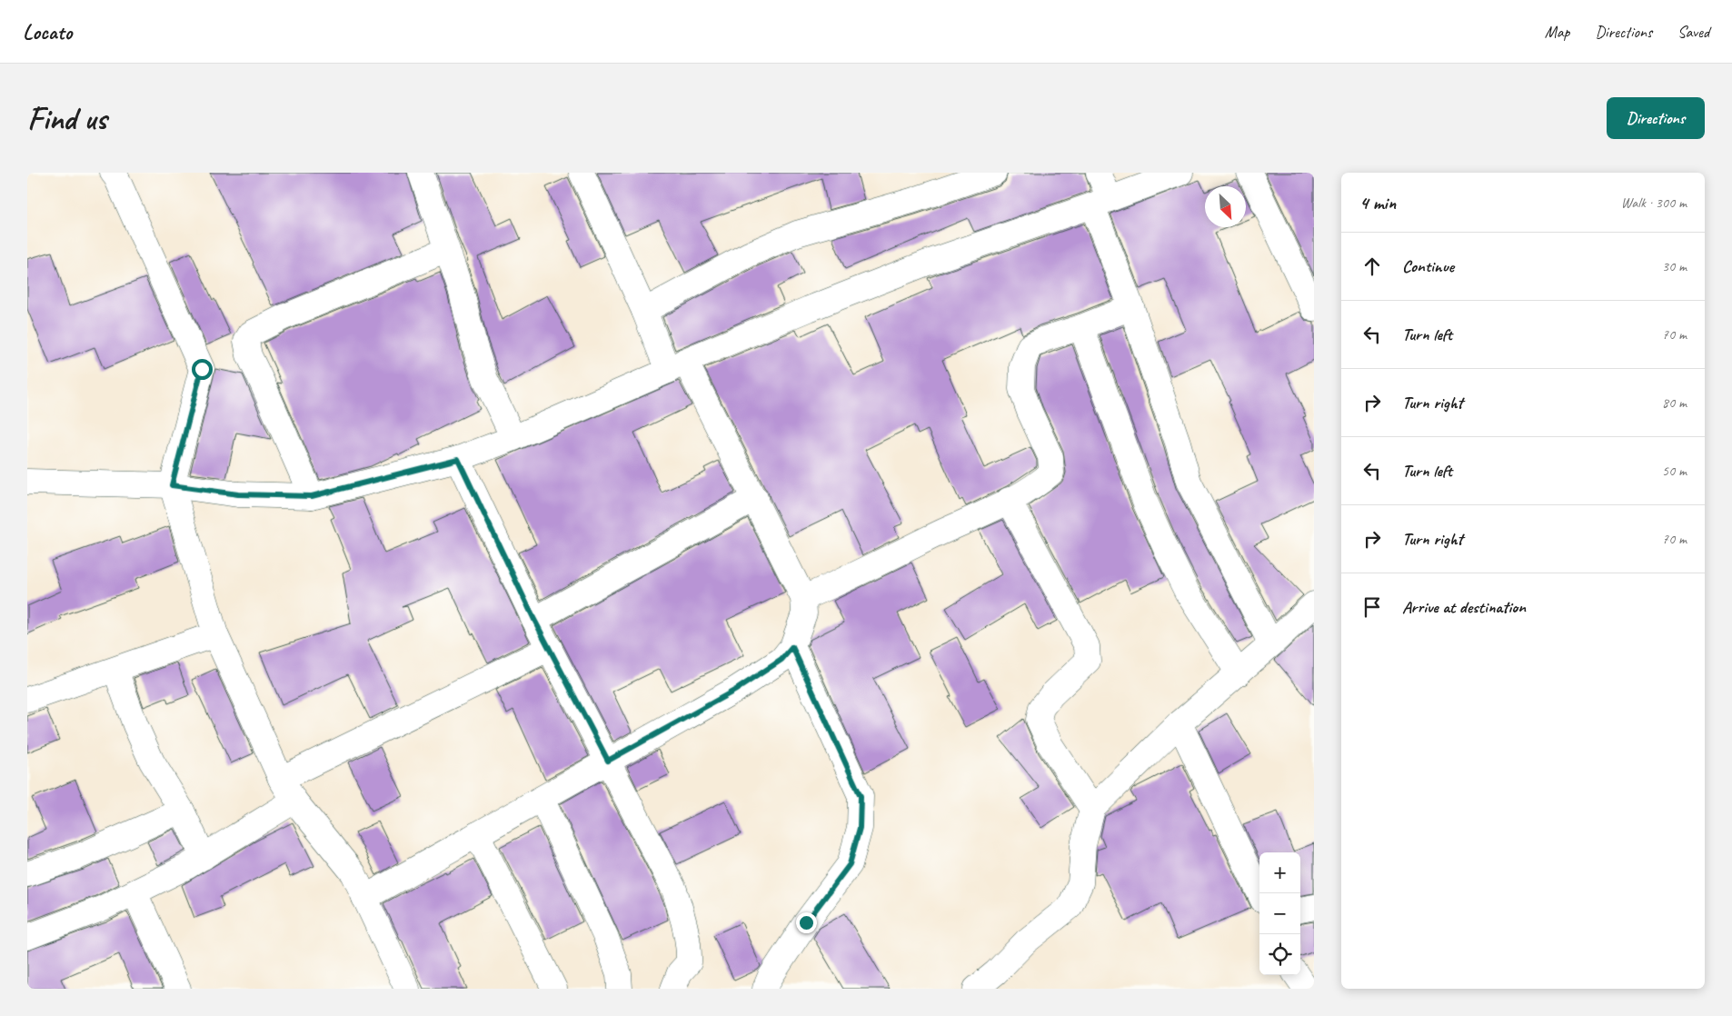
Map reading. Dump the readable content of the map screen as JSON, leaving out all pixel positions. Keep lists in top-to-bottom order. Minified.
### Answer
{"north":"bottom right","page":{"header":"Locato","nav":["Map","Directions","Saved"],"buttons":"Directions","title":"Find us","heading":["4 min","Walk · 300 m"],"list":[["Continue","30 m"],["Turn left","70 m"],["Turn right","80 m"],["Turn left","50 m"],["Turn right","70 m"],"Arrive at destination"],"map_buttons":["+","−"]}}
